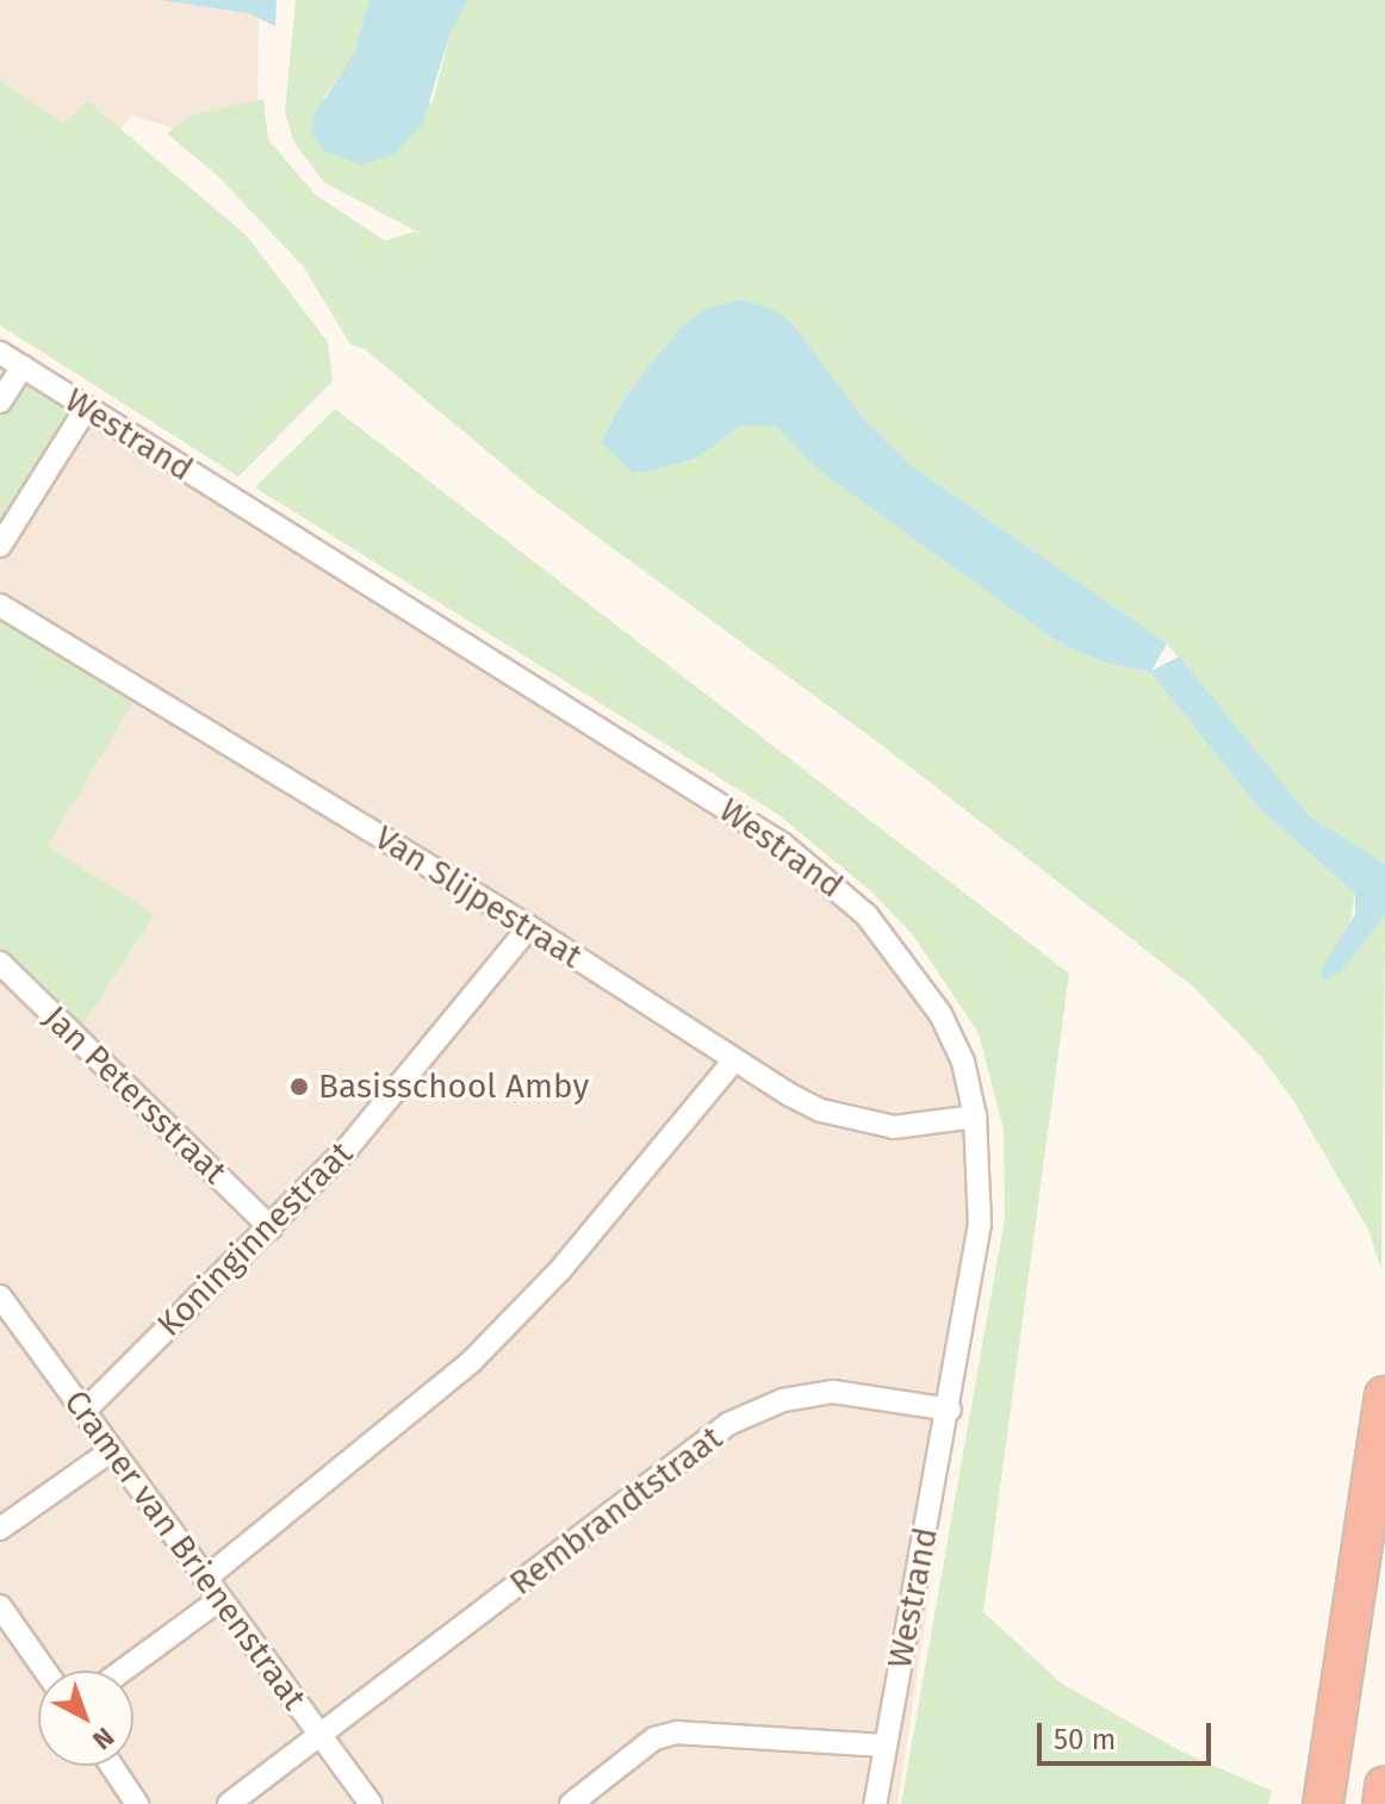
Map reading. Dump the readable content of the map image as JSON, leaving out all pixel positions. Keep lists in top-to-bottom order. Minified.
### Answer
{"streets":{"street":["Westrand","Van Slijpestraat","Jan Petersstraat","Koninginnestraat","Rembrandtstraat","Cramer van Brienenstraat"]},"crossings":[["Westrand","Van Slijpestraat"],["Westrand","Rembrandtstraat"],["Van Slijpestraat","Koninginnestraat"],["Jan Petersstraat","Koninginnestraat"],["Koninginnestraat","Cramer van Brienenstraat"],["Rembrandtstraat","Cramer van Brienenstraat"]],"places":["Basisschool Amby"],"scale_bar":"50 m","north":"bottom right"}
